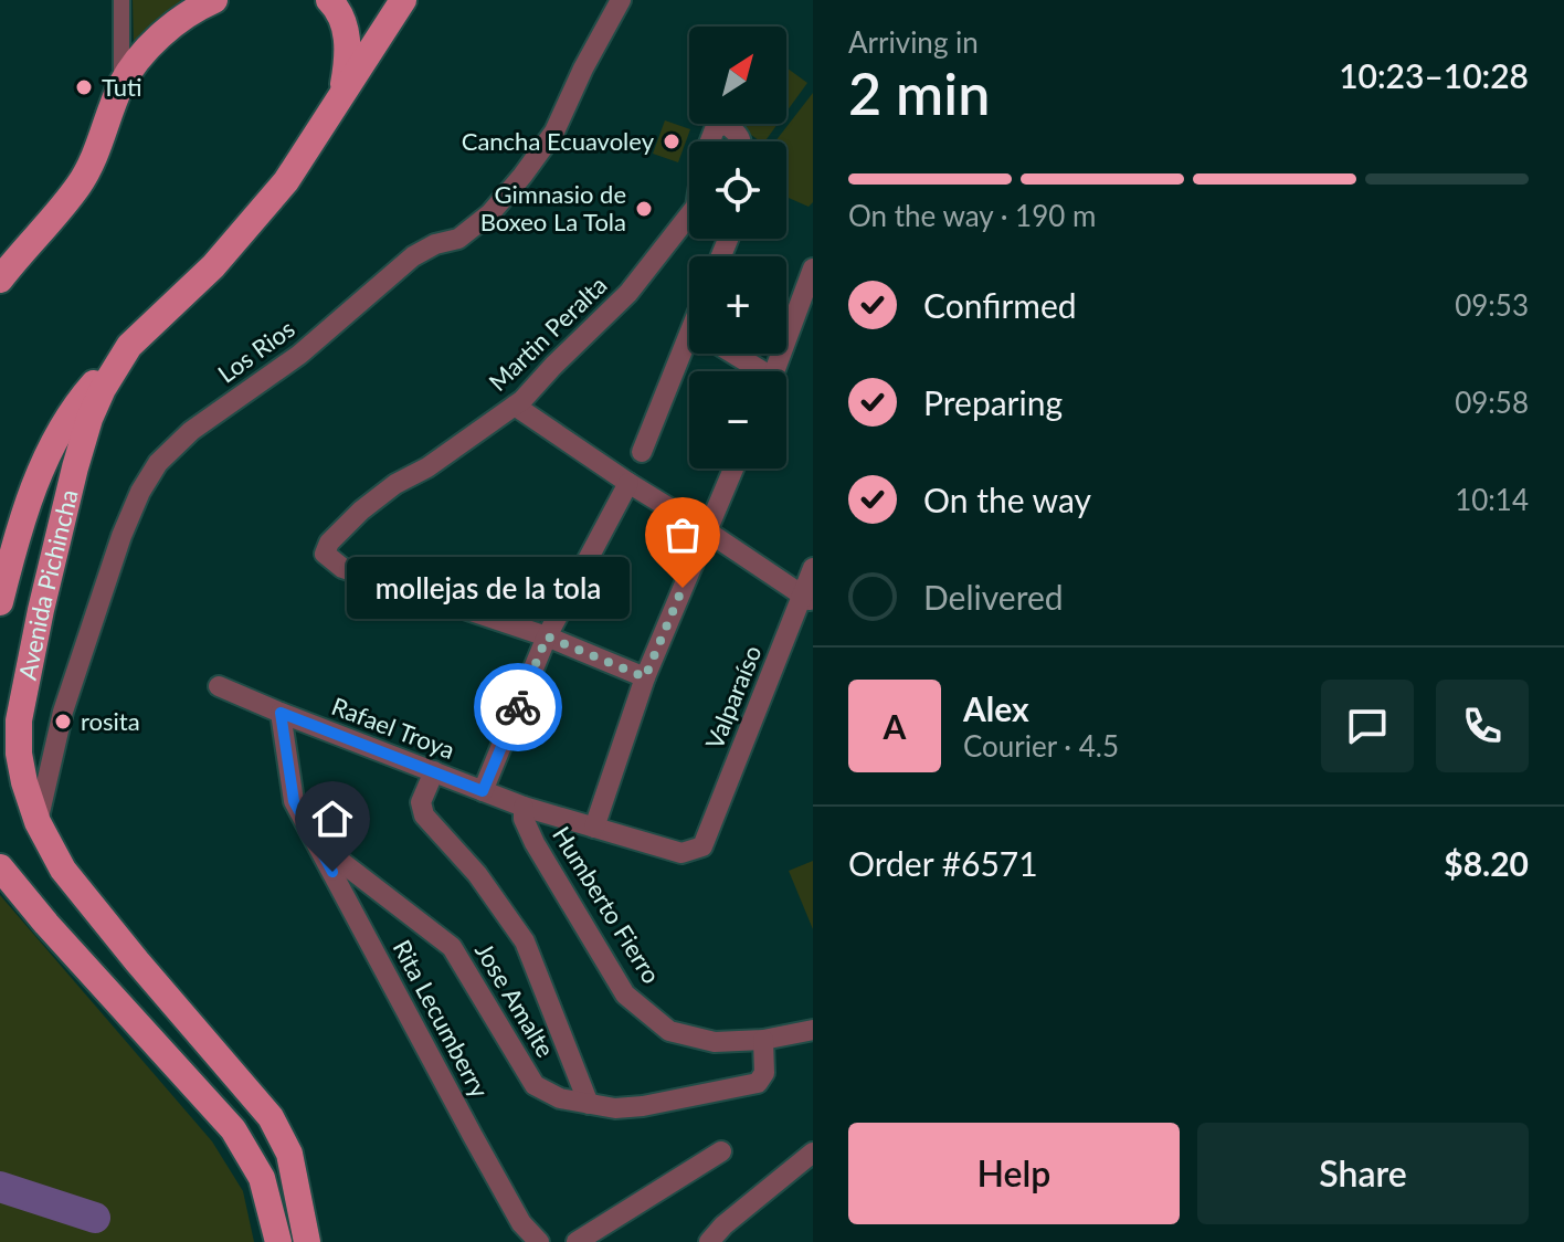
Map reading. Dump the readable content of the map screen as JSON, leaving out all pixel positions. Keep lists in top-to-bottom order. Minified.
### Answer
{"streets":{"main road":["Avenida Pichincha"],"street":["Martin Peralta","Los Rios","Valparaíso","Rafael Troya","Humberto Fierro","Jose Amalte","Rita Lecumberry"]},"crossings":[["Los Rios","Avenida Pichincha"],["Valparaíso","Rafael Troya"],["Rafael Troya","Humberto Fierro"],["Rafael Troya","Rita Lecumberry"],["Humberto Fierro","Jose Amalte"],["Jose Amalte","Rita Lecumberry"]],"places":["Tuti","Cancha Ecuavoley","Gimnasio de Boxeo La Tola","mollejas de la tola","rosita"],"north":"top right","page":{"heading":["2 min","Arriving in","10:23–10:28"],"panel":["Alex","Courier · 4.5","Order #6571","$8.20"],"map_buttons":["+","−"],"bar":"On the way · 190 m","list":[["Confirmed","09:53"],["Preparing","09:58"],["On the way","10:14"],"Delivered"],"bubble":"mollejas de la tola","round":"A","buttons":["Help","Share"]}}
